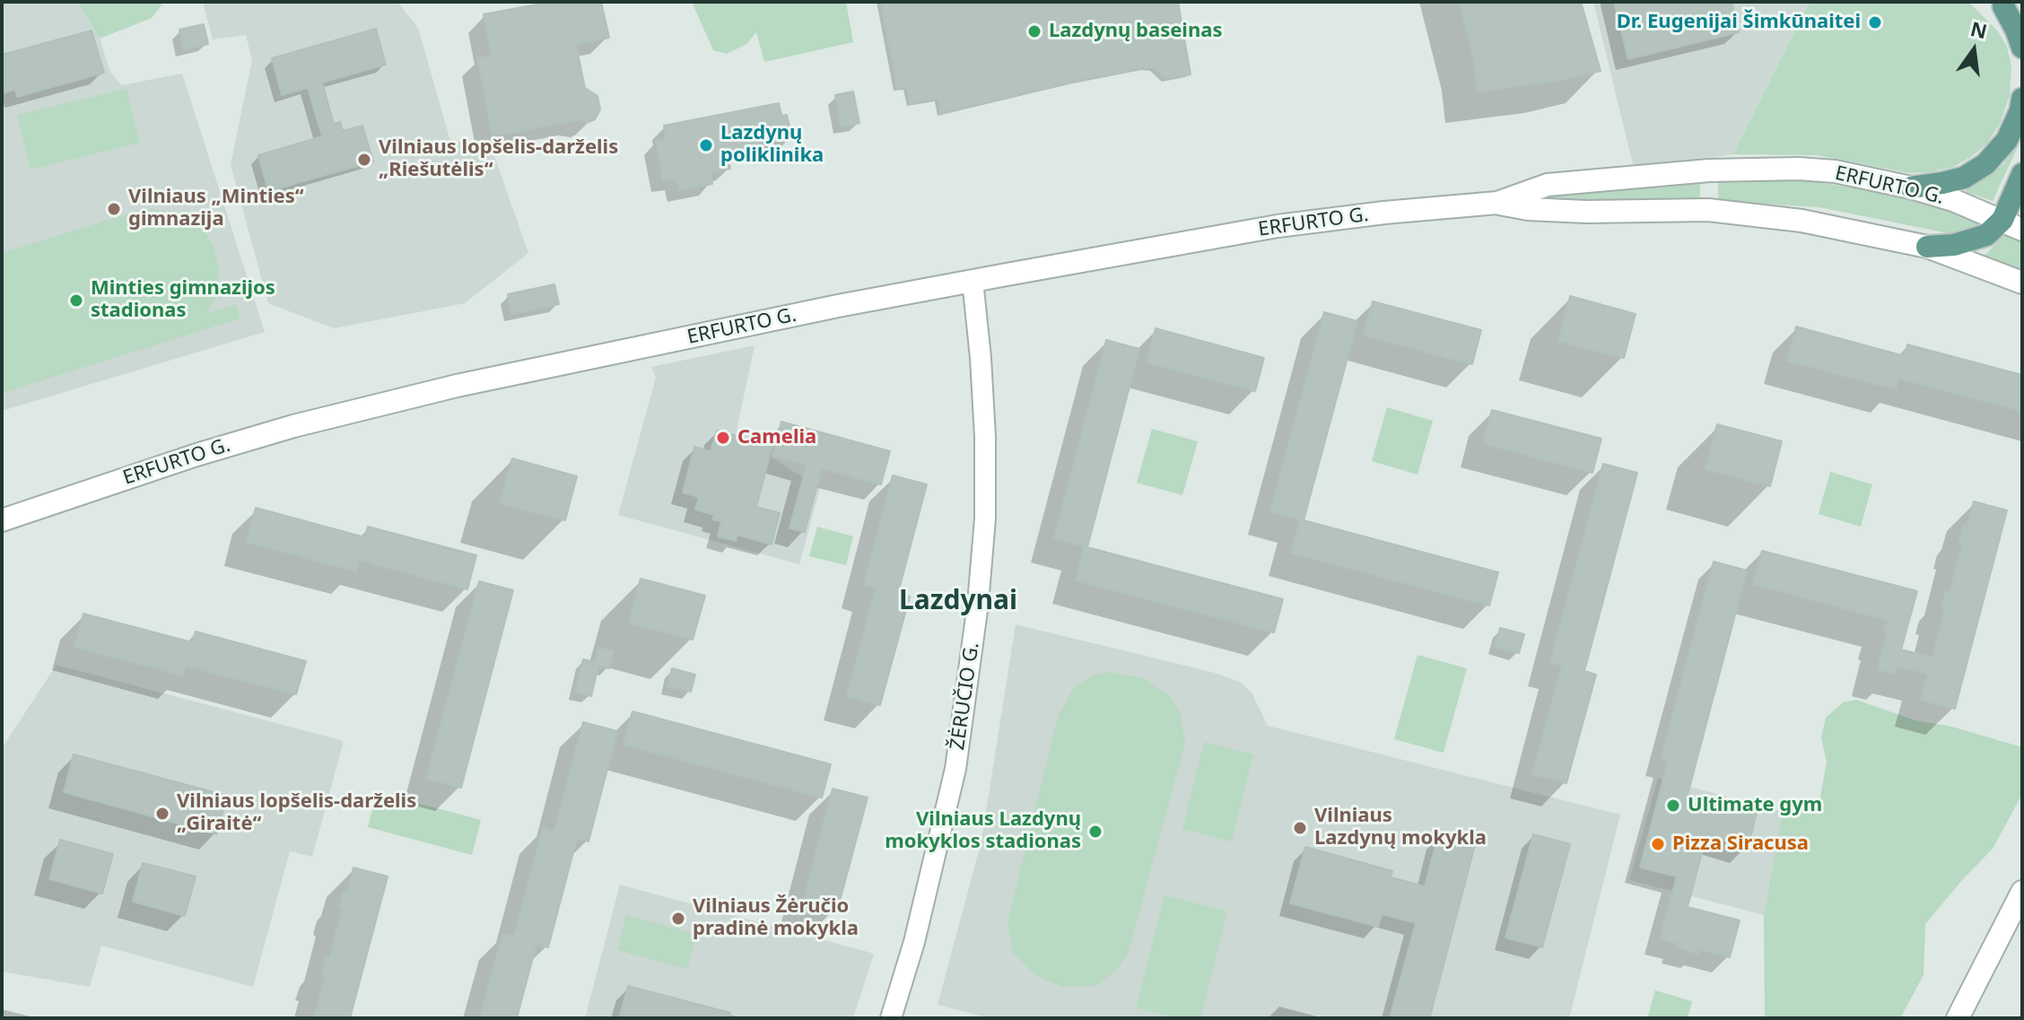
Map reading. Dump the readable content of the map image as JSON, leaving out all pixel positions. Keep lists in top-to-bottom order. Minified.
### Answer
{"streets":{"street":["ERFURTO G.","ŽĖRUČIO G."]},"crossings":[["ERFURTO G.","ŽĖRUČIO G."]],"districts":["Lazdynai"],"places":["Dr. Eugenijai Šimkūnaitei","Lazdynų baseinas","Lazdynų poliklinika","Vilniaus lopšelis-darželis „Riešutėlis“","Vilniaus „Minties“ gimnazija","Minties gimnazijos stadionas","Camelia","Ultimate gym","Vilniaus lopšelis-darželis „Giraitė“","Vilniaus Lazdynų mokykla","Vilniaus Lazdynų mokyklos stadionas","Pizza Siracusa","Vilniaus Žėručio pradinė mokykla"],"north":"top"}
